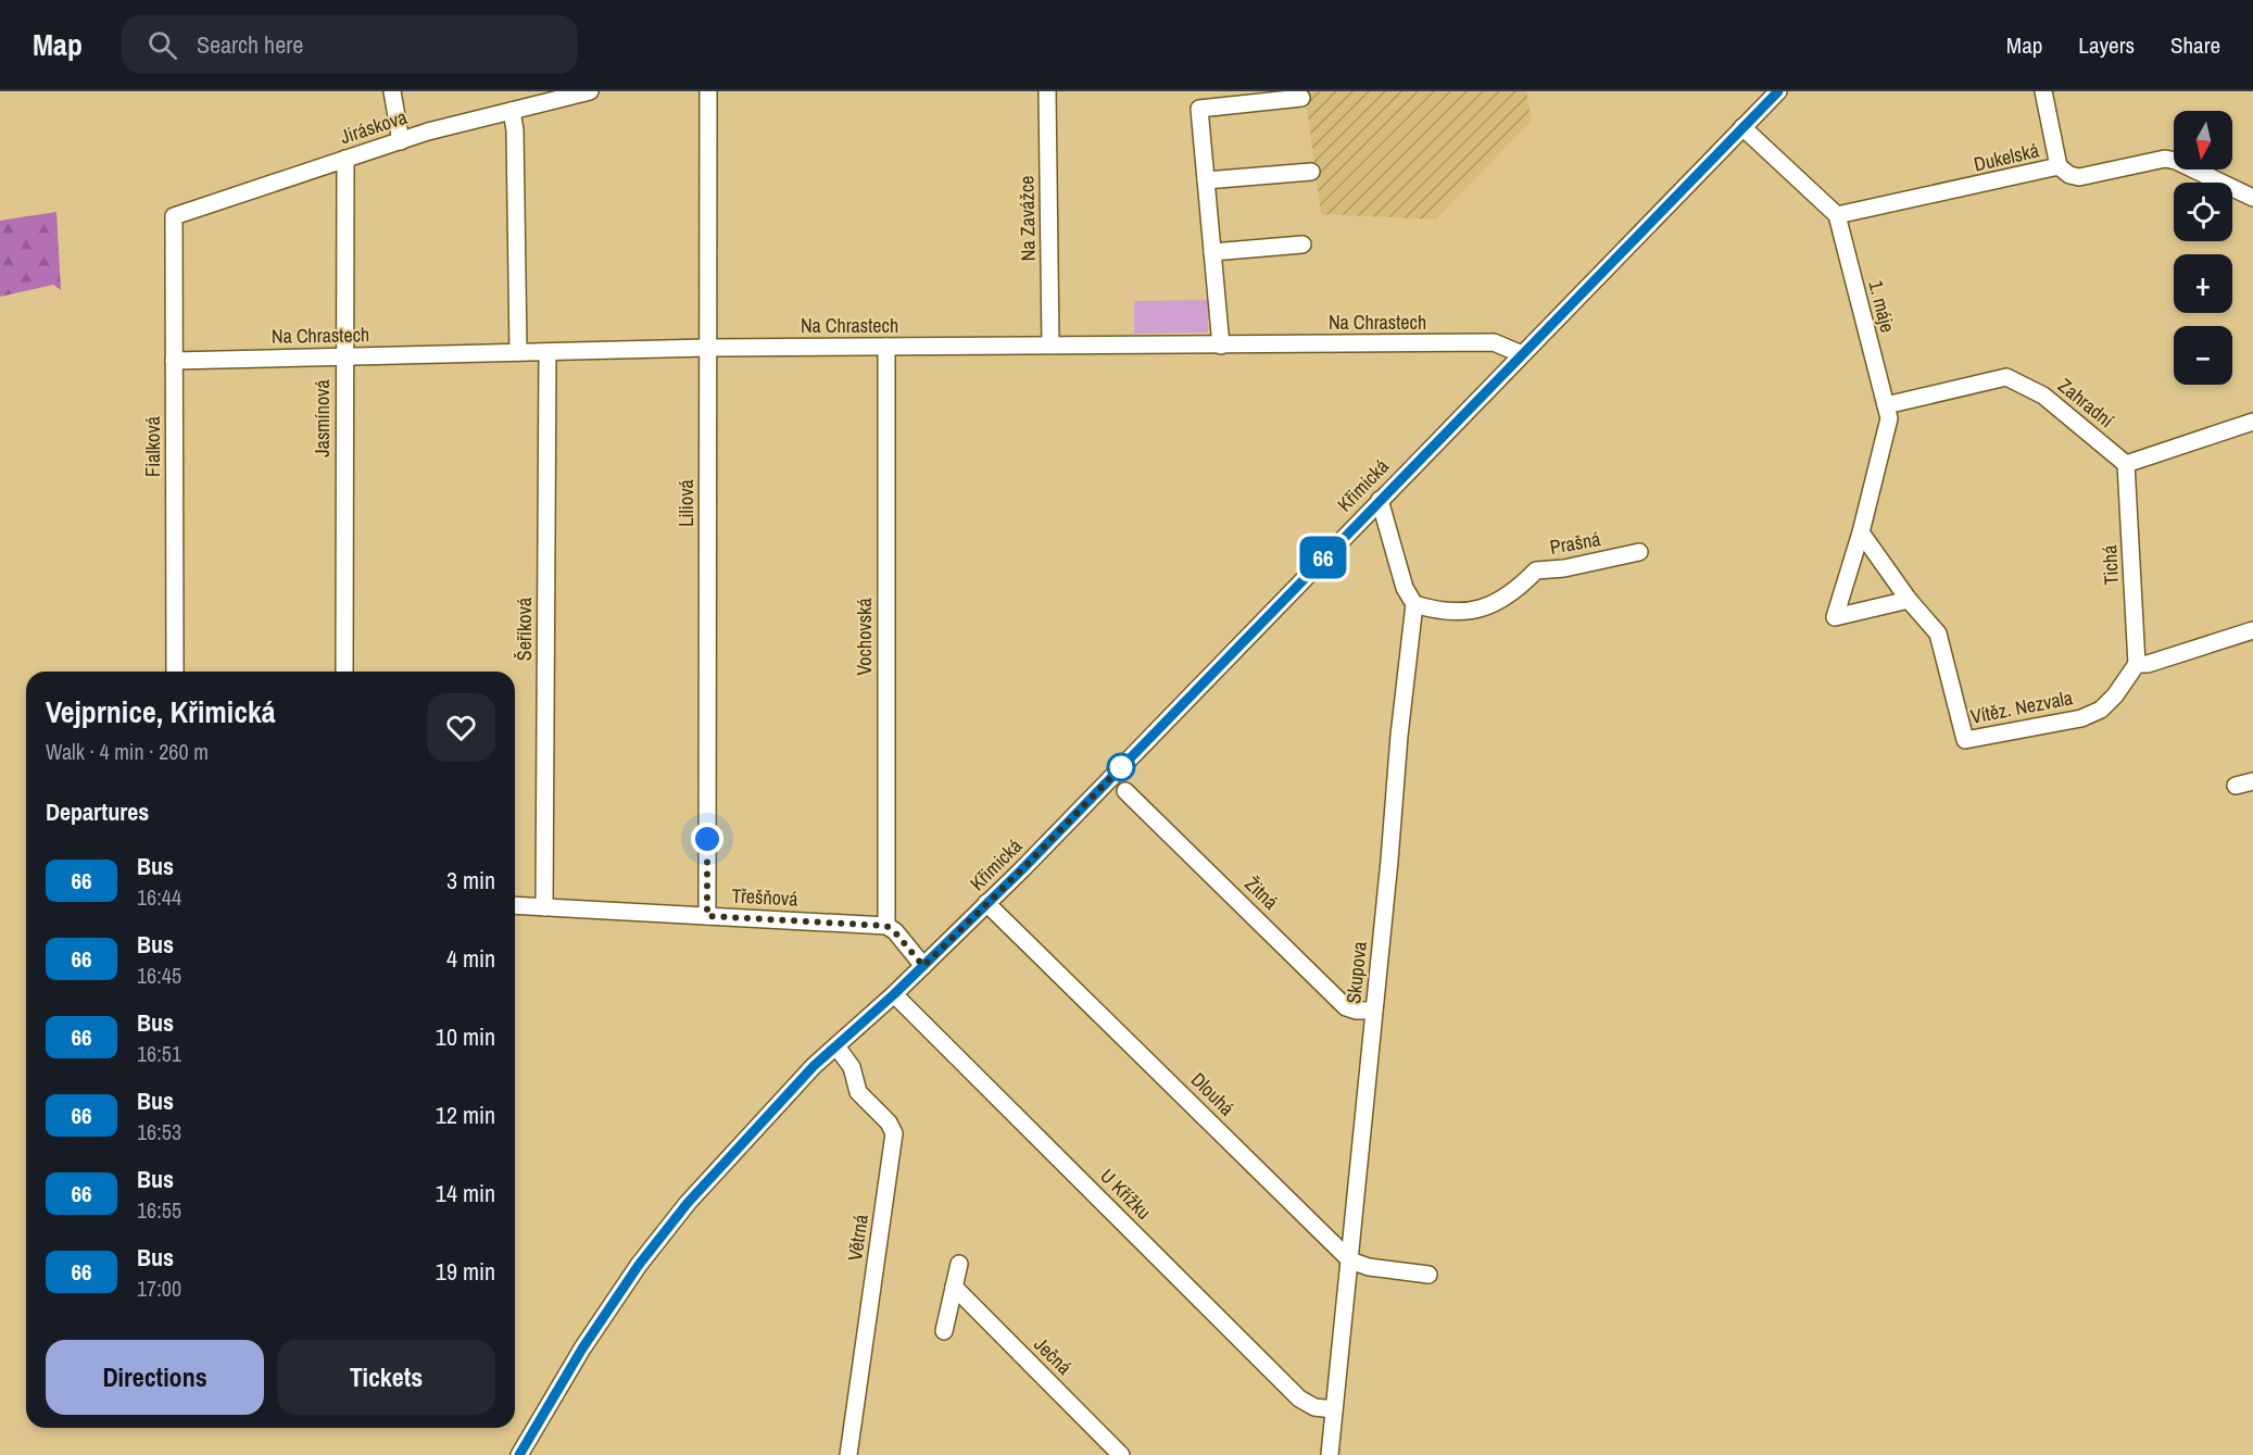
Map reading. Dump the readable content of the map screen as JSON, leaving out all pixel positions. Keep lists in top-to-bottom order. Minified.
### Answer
{"streets":{"street":["Jiráskova","Dukelská","Na Zavážce","1. máje","Na Chrastech","Zahradní","Jasmínová","Fialková","Křimická","Liliová","Prašná","Tichá","Šeříková","Vochovská","Vítěz. Nezvala","Žitná","Třešňová","Skupova","Dlouhá","U Křížku","Větrná","Ječná"]},"crossings":[["Jiráskova","Jasmínová"],["Jiráskova","Fialková"],["Dukelská","1. máje"],["Na Zavážce","Na Chrastech"],["1. máje","Zahradní"],["1. máje","Vítěz. Nezvala"],["Na Chrastech","Jasmínová"],["Na Chrastech","Fialková"],["Na Chrastech","Křimická"],["Na Chrastech","Liliová"],["Na Chrastech","Šeříková"],["Na Chrastech","Vochovská"],["Zahradní","Tichá"],["Křimická","Dlouhá"],["Křimická","U Křížku"],["Křimická","Větrná"],["Liliová","Třešňová"],["Prašná","Skupova"],["Tichá","Vítěz. Nezvala"],["Šeříková","Třešňová"],["Vochovská","Třešňová"],["Žitná","Skupova"],["Skupova","Dlouhá"],["Skupova","U Křížku"]],"lines":["bus line 66"],"north":"bottom","page":{"header":"Map","search":"Search here","nav":["Map","Layers","Share"],"on_map":"66","map_buttons":["+","−"],"heading":[["Vejprnice, Křimická","Walk · 4 min · 260 m"],"Departures"],"list":[{"mark":"66","name":"Bus","note":"16:44","value":"3 min"},{"mark":"66","name":"Bus","note":"16:45","value":"4 min"},{"mark":"66","name":"Bus","note":"16:51","value":"10 min"},{"mark":"66","name":"Bus","note":"16:53","value":"12 min"},{"mark":"66","name":"Bus","note":"16:55","value":"14 min"},{"mark":"66","name":"Bus","note":"17:00","value":"19 min"}],"buttons":["Directions","Tickets"]}}
